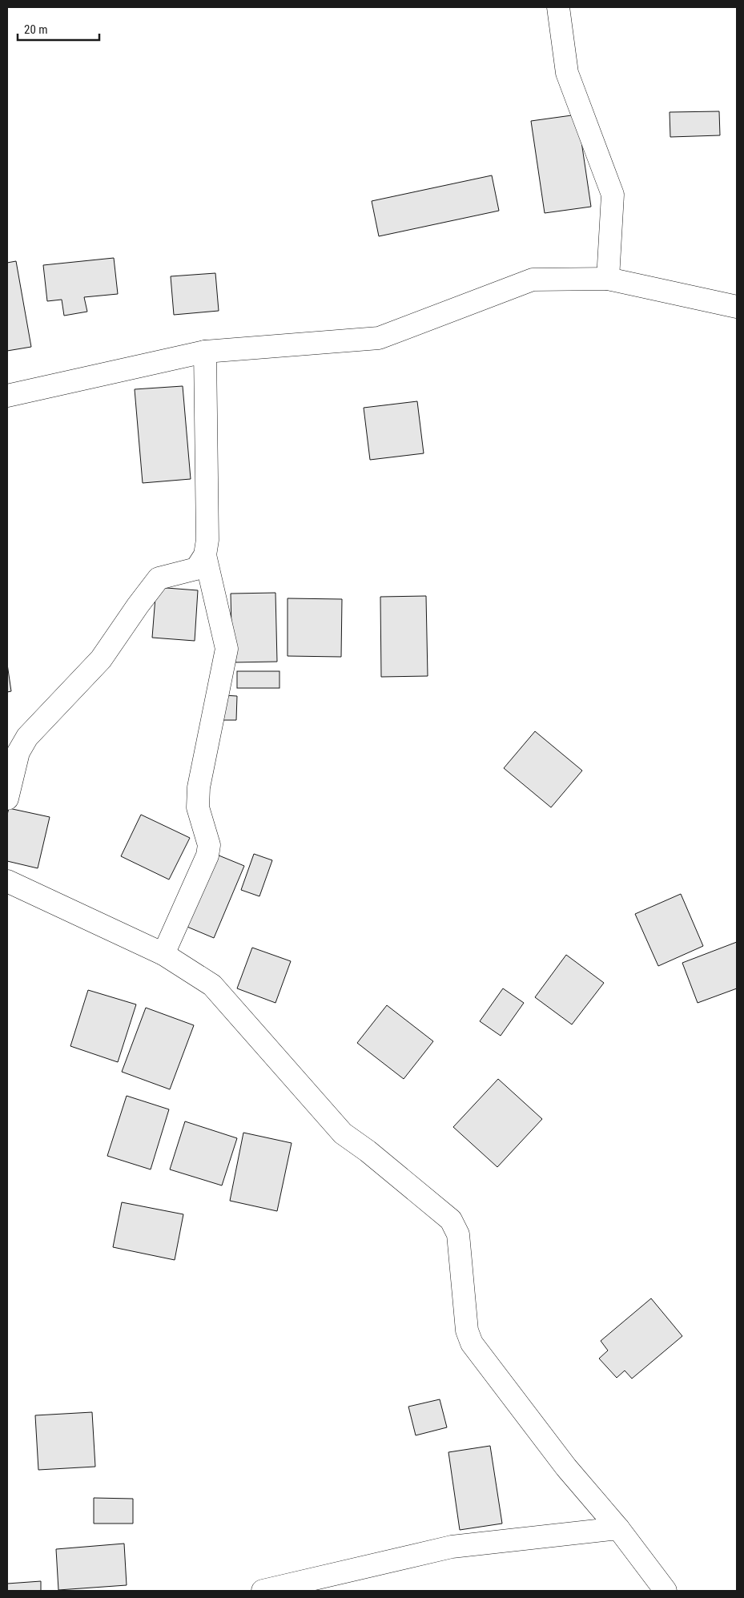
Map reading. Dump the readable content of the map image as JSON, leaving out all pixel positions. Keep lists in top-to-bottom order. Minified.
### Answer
{"scale_bar":"20 m"}
